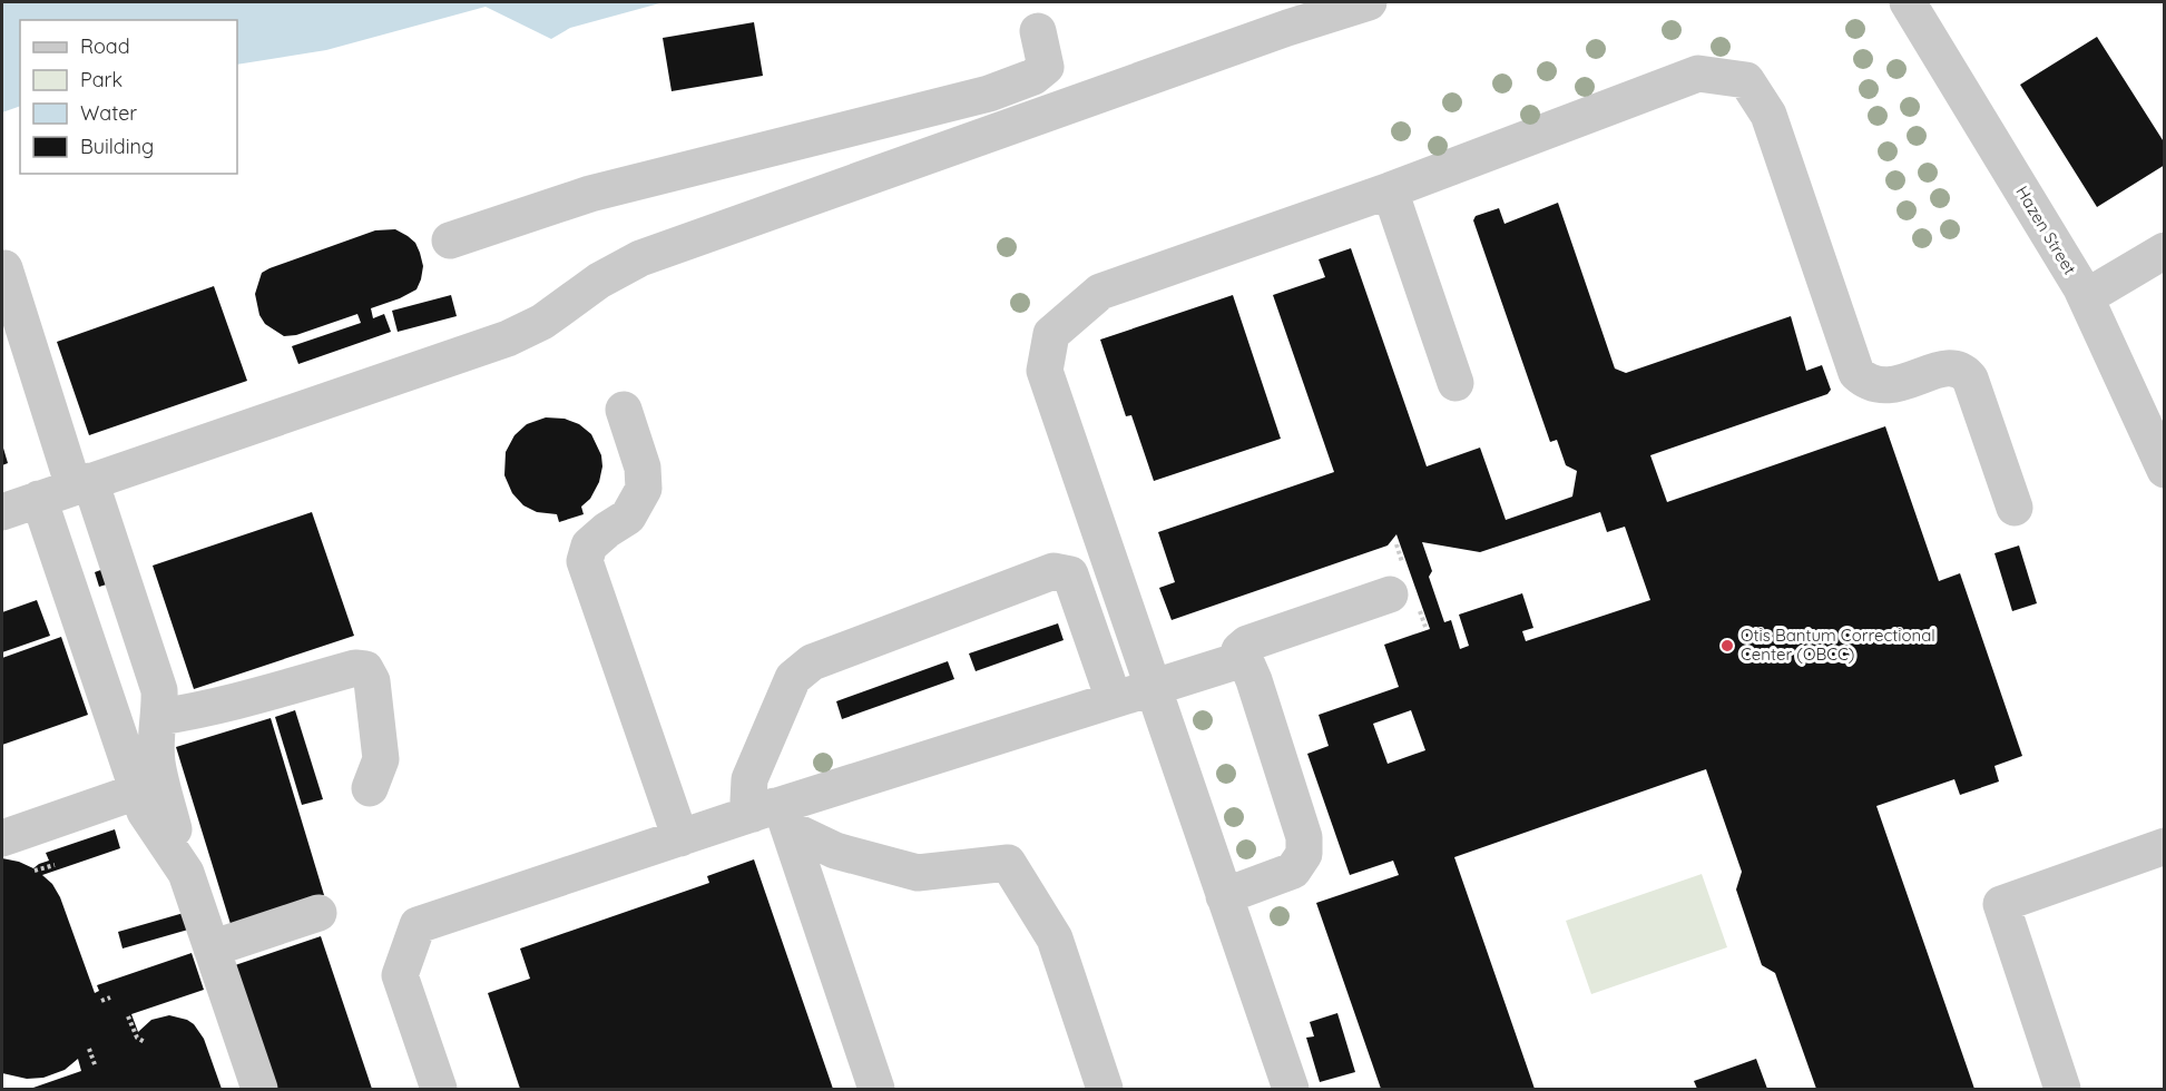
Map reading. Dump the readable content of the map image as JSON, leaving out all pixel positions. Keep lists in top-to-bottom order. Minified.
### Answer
{"streets":{"street":["Hazen Street"]},"places":["Otis Bantum Correctional Center (OBCC)"],"legend":["Road","Park","Water","Building"]}
